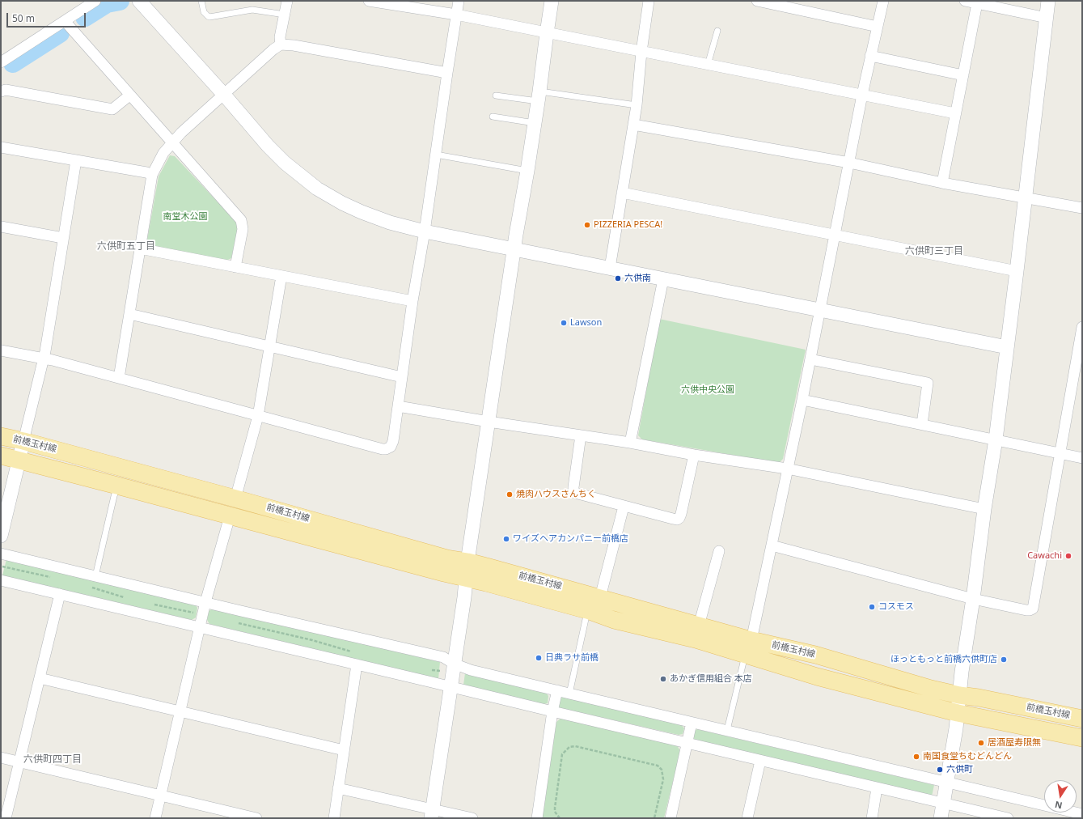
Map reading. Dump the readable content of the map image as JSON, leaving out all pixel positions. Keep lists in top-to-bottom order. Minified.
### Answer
{"streets":{"main road":["前橋玉村線"]},"districts":["六供町五丁目","六供町三丁目","六供町四丁目"],"parks":["南堂木公園","六供中央公園"],"places":["PIZZERIA PESCA!","六供南","Lawson","焼肉ハウスさんちく","ワイズヘアカンパニー前橋店","Cawachi","コスモス","日典ラサ前橋","ほっともっと前橋六供町店","あかぎ信用組合 本店","居酒屋寿限無","南国食堂ちむどんどん","六供町"],"scale_bar":"50 m","north":"bottom"}
